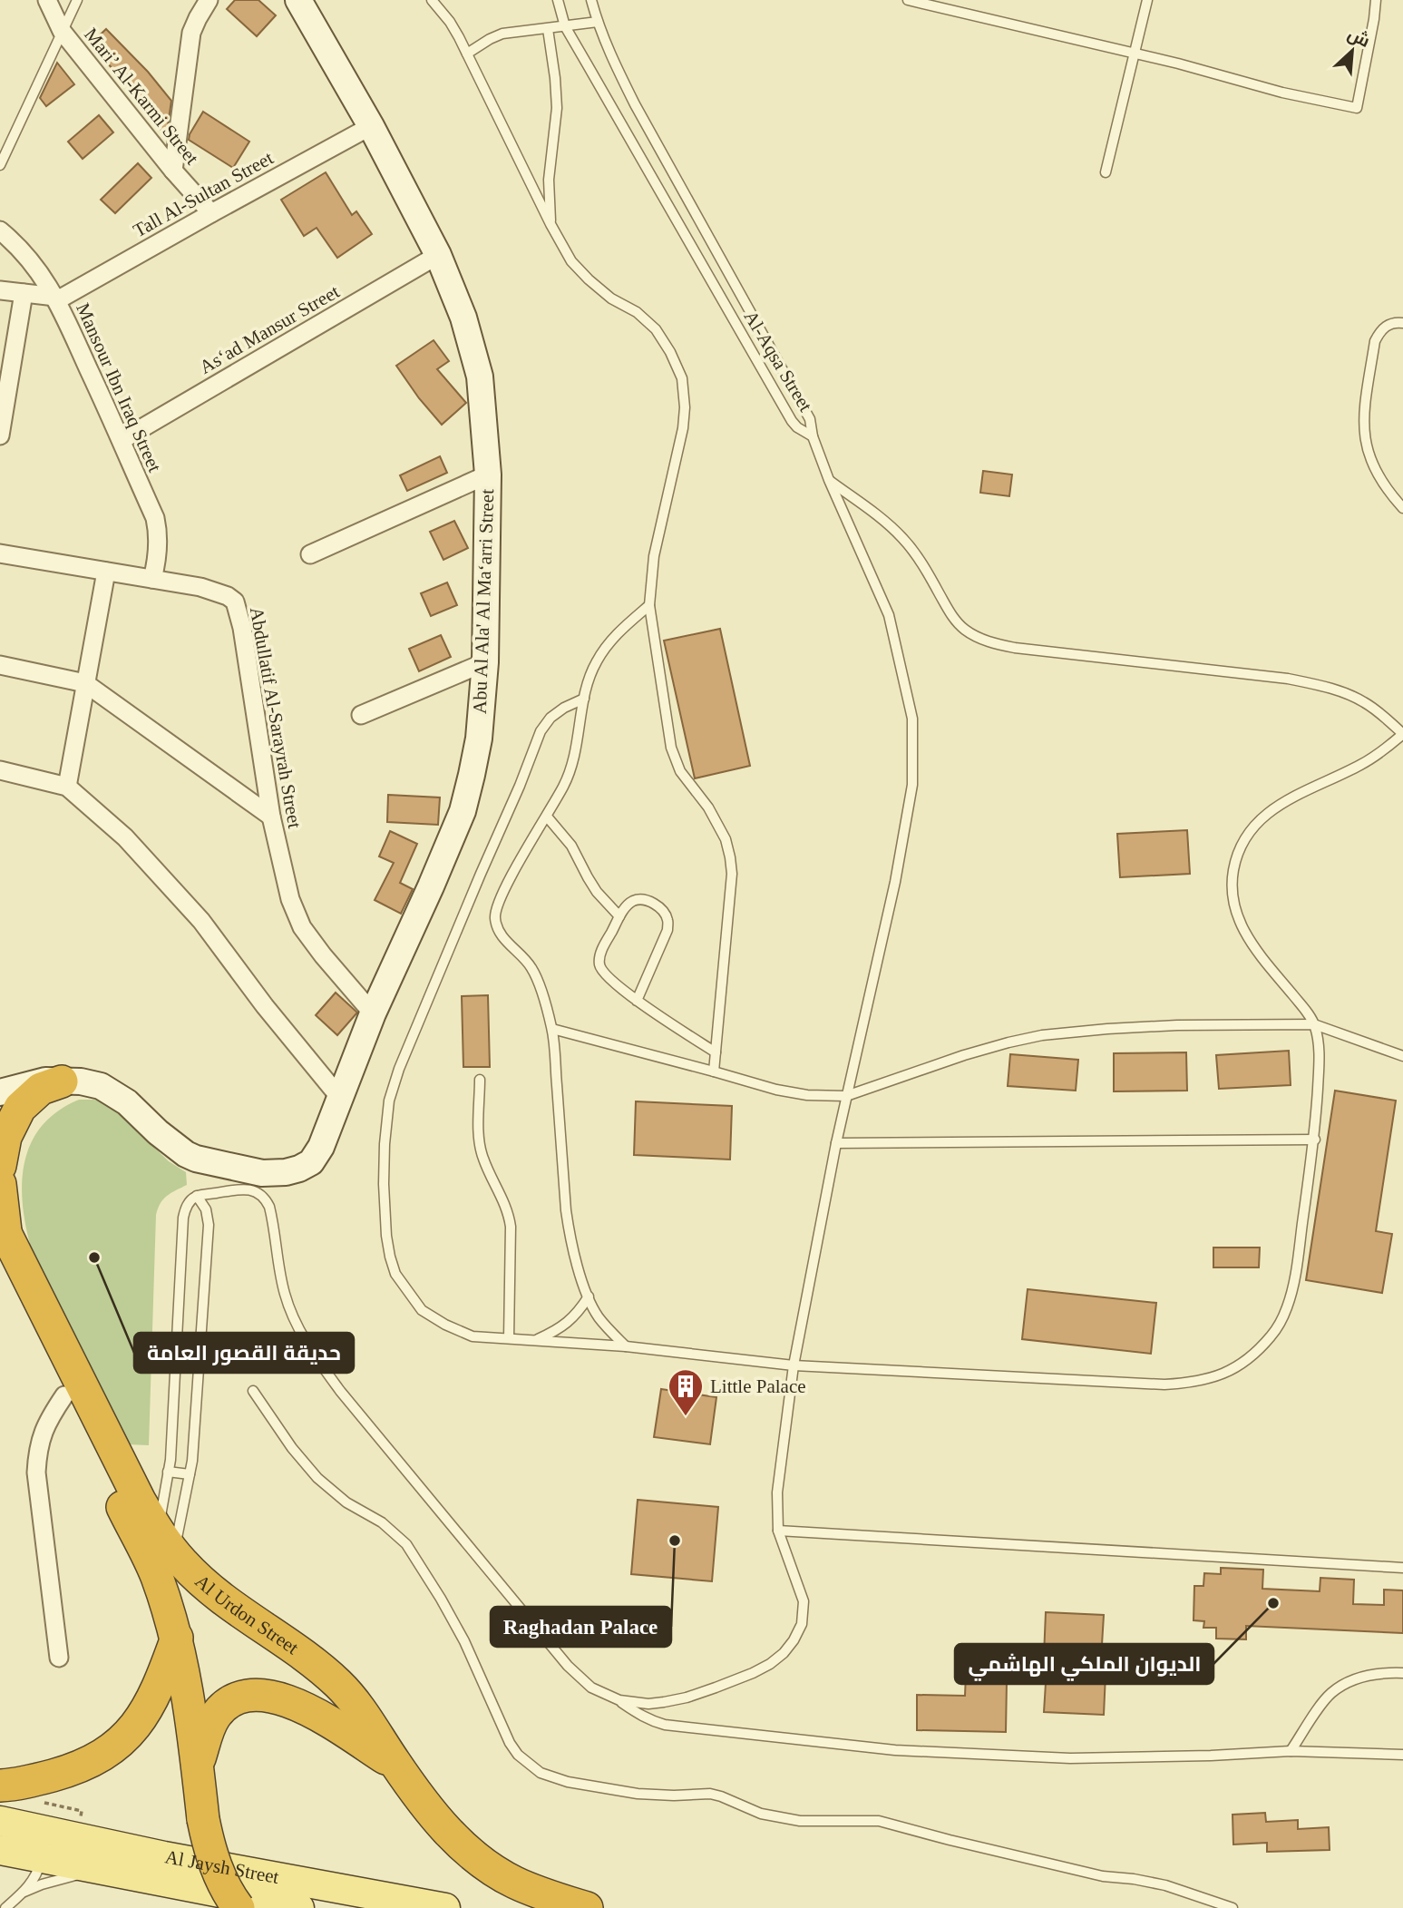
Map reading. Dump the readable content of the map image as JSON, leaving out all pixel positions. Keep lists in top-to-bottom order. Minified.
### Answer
{"streets":{"highway":["Al Urdon Street"],"main road":["Al Jaysh Street"],"street":["Mari’ Al-Karmi Street","Tall Al-Sultan Street","Asʻad Mansur Street","Mansour Ibn Iraq Street","Abu Al Ala' Al Maʻarri Street","Abdullatif Al-Sarayrah Street"],"lane":["Al-Aqsa Street"]},"crossings":[["Mari’ Al-Karmi Street","Tall Al-Sultan Street"],["Tall Al-Sultan Street","Mansour Ibn Iraq Street"],["Tall Al-Sultan Street","Abu Al Ala' Al Maʻarri Street"],["Asʻad Mansur Street","Mansour Ibn Iraq Street"],["Asʻad Mansur Street","Abu Al Ala' Al Maʻarri Street"],["Mansour Ibn Iraq Street","Abdullatif Al-Sarayrah Street"],["Abu Al Ala' Al Maʻarri Street","Abdullatif Al-Sarayrah Street"]],"places":{"other":["حديقة القصور العامة","Raghadan Palace","الديوان الملكي الهاشمي"],"building":["Little Palace"]},"north":"top right"}
